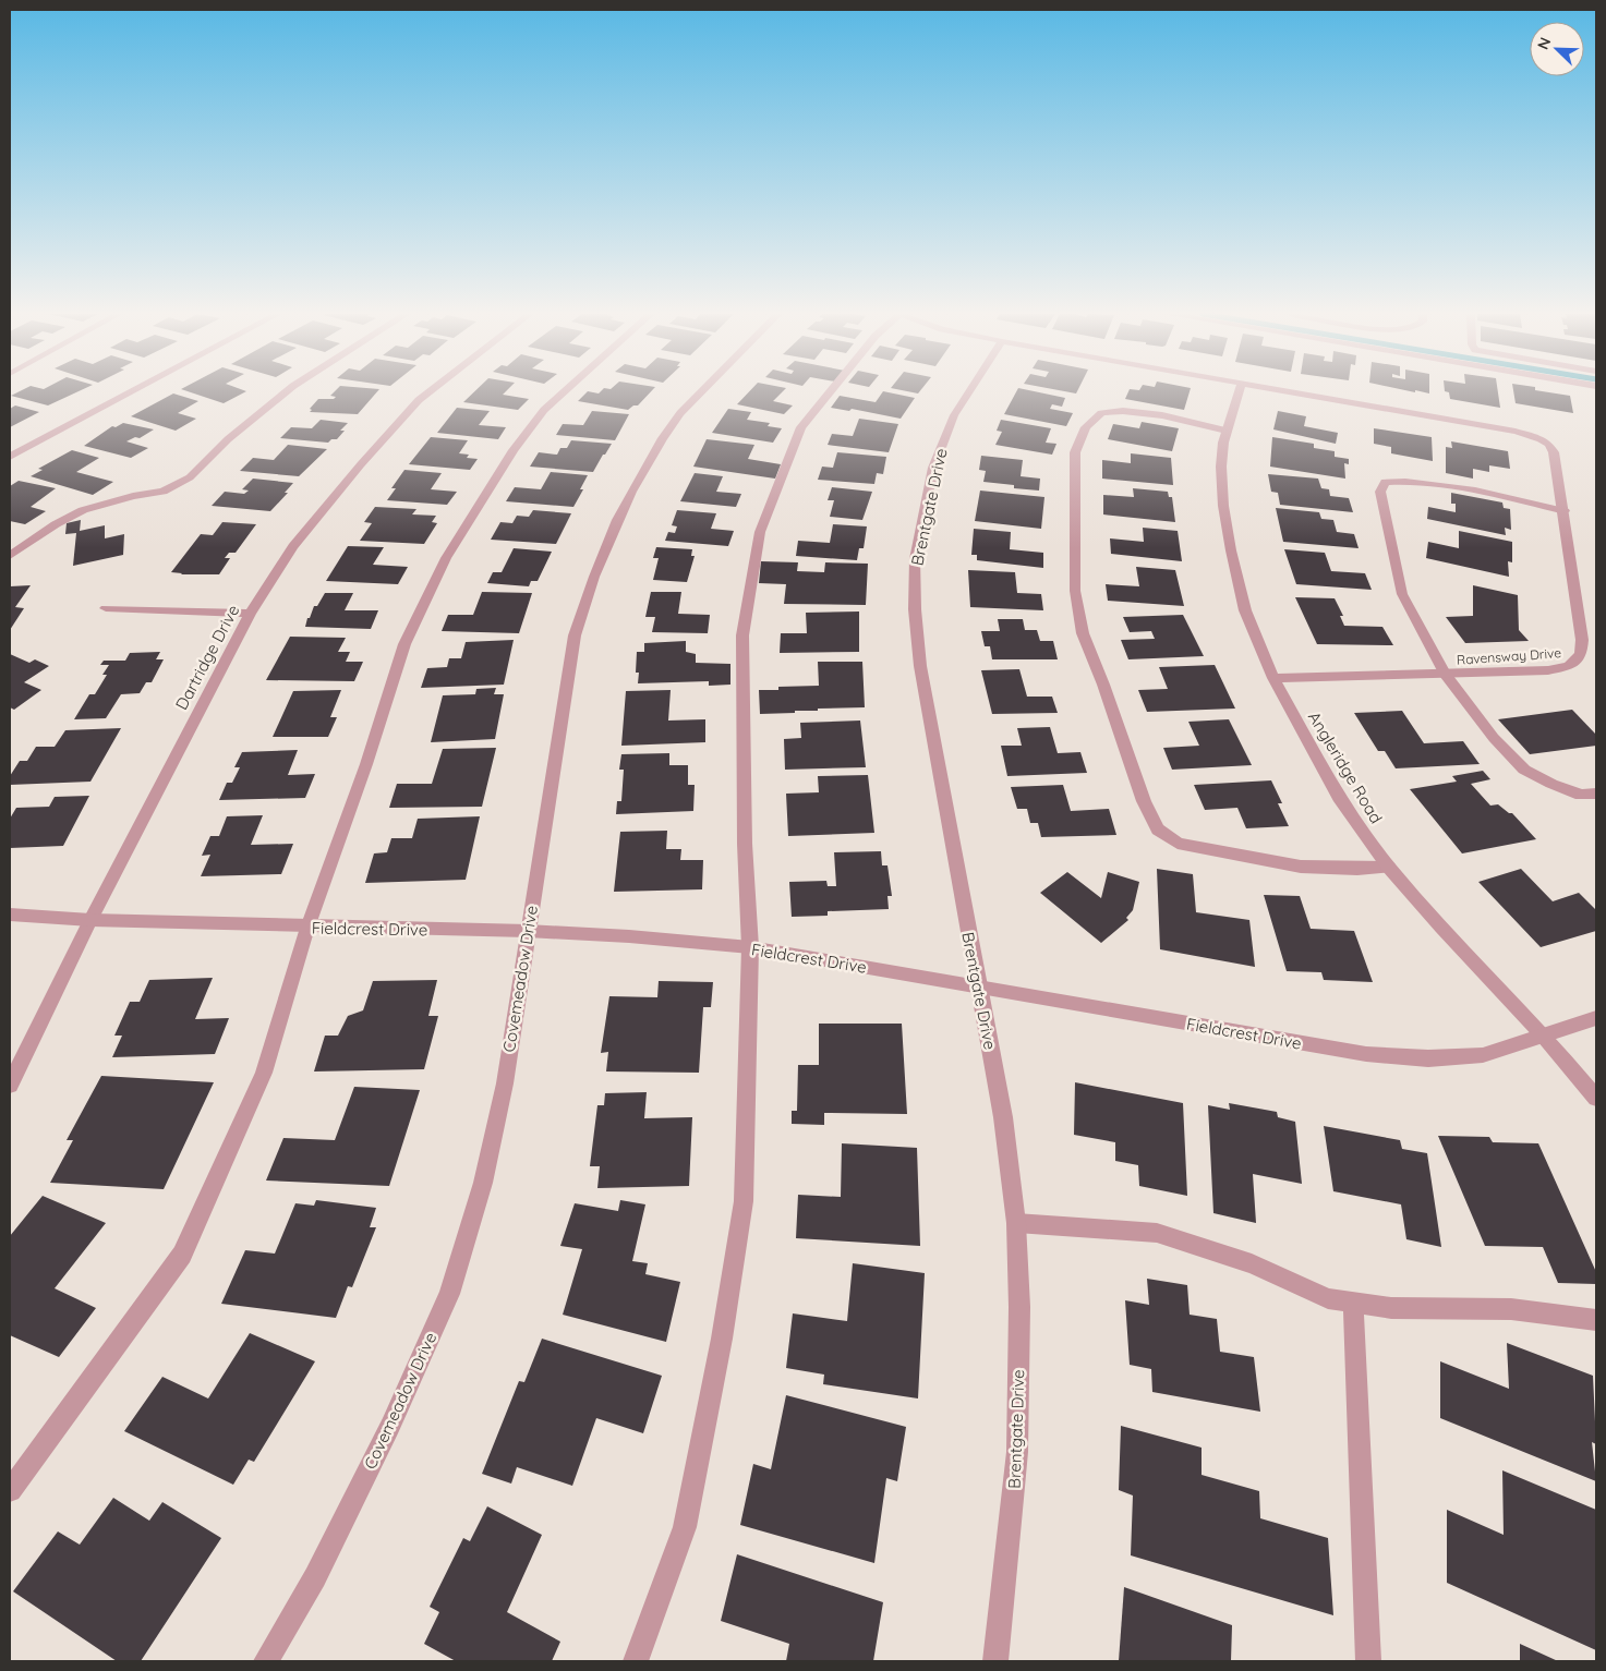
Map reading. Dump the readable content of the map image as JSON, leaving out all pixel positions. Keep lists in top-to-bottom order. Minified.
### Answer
{"streets":{"street":["Brentgate Drive","Ravensway Drive","Dartridge Drive","Angleridge Road","Fieldcrest Drive","Covemeadow Drive"]},"crossings":[["Brentgate Drive","Fieldcrest Drive"],["Ravensway Drive","Angleridge Road"],["Dartridge Drive","Fieldcrest Drive"],["Angleridge Road","Fieldcrest Drive"],["Fieldcrest Drive","Covemeadow Drive"]],"north":"top left"}
